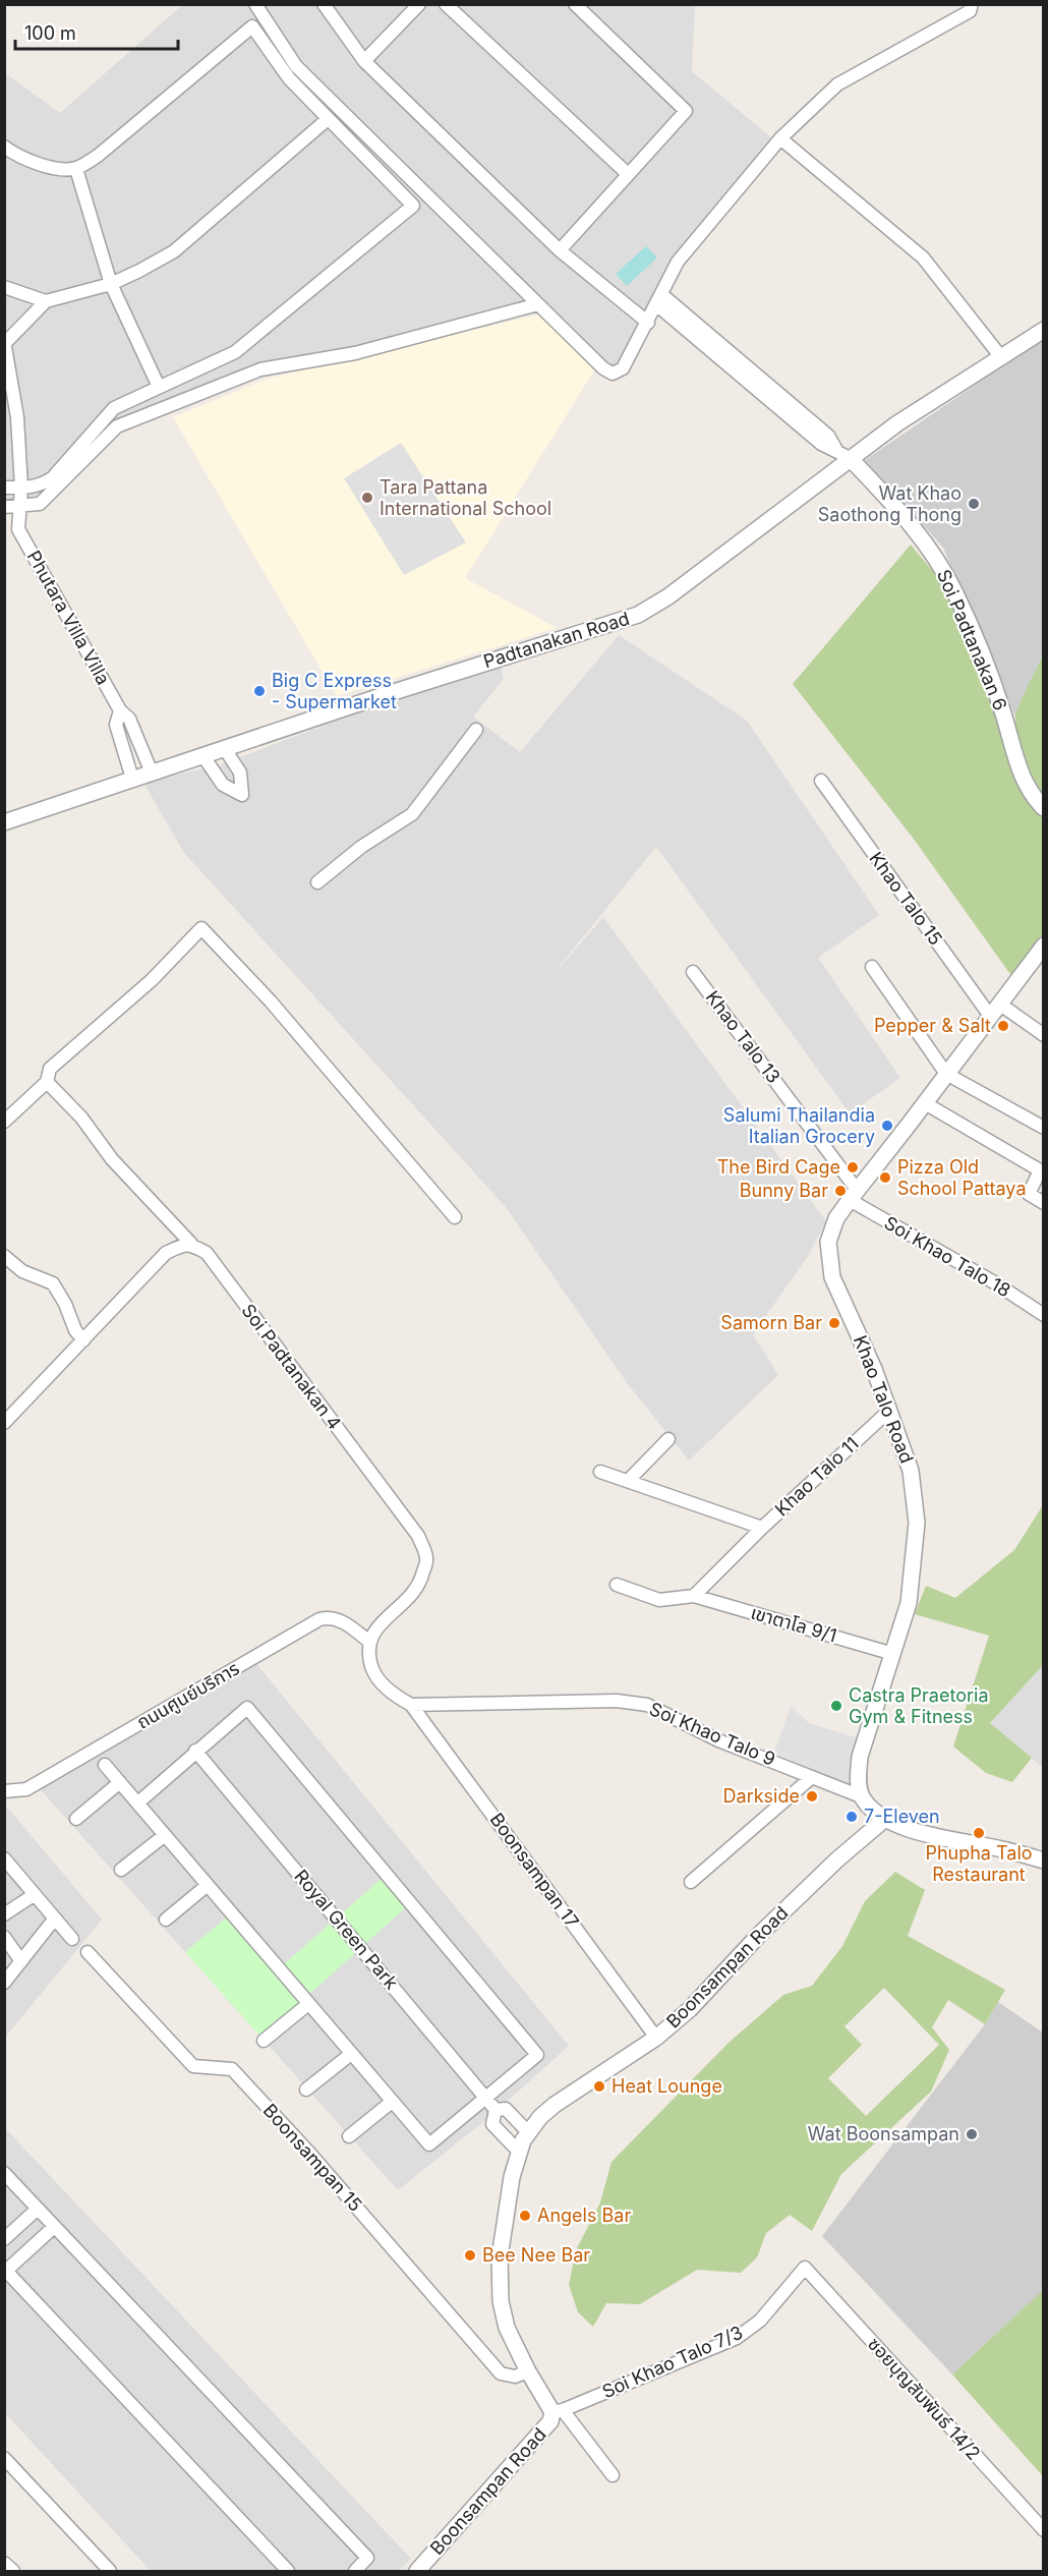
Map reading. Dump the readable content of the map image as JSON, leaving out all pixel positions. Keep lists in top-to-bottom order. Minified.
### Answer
{"streets":{"street":["Phutara Villa Villa","Padtanakan Road","Soi Padtanakan 6","Khao Talo 15","Khao Talo 13","Soi Khao Talo 18","Soi Padtanakan 4","Khao Talo Road","Khao Talo 11","เขาตาโล 9/1","ถนนศูนย์บริการ","Soi Khao Talo 9","Boonsampan 17","Royal Green Park","Boonsampan Road","Boonsampan 15","Soi Khao Talo 7/3","ซอยบุญสัมพันธ์ 14/2"]},"crossings":[["Phutara Villa Villa","Padtanakan Road"],["Padtanakan Road","Soi Padtanakan 6"],["Khao Talo 15","Khao Talo Road"],["Khao Talo 13","Soi Khao Talo 18"],["Khao Talo 13","Khao Talo Road"],["Soi Khao Talo 18","Khao Talo Road"],["Soi Padtanakan 4","ถนนศูนย์บริการ"],["Khao Talo Road","Khao Talo 11"],["Khao Talo Road","เขาตาโล 9/1"],["Khao Talo Road","Soi Khao Talo 9"],["Soi Khao Talo 9","Boonsampan 17"],["Boonsampan 17","Boonsampan Road"],["Royal Green Park","Boonsampan Road"],["Boonsampan Road","Boonsampan 15"],["Boonsampan Road","Soi Khao Talo 7/3"],["Soi Khao Talo 7/3","ซอยบุญสัมพันธ์ 14/2"]],"places":["Tara Pattana International School","Wat Khao Saothong Thong","Big C Express - Supermarket","Pepper & Salt","Salumi Thailandia Italian Grocery","The Bird Cage","Pizza Old School Pattaya","Bunny Bar","Samorn Bar","Castra Praetoria Gym & Fitness","Darkside","7-Eleven","Phupha Talo Restaurant","Heat Lounge","Wat Boonsampan","Angels Bar","Bee Nee Bar"],"scale_bar":"100 m"}
